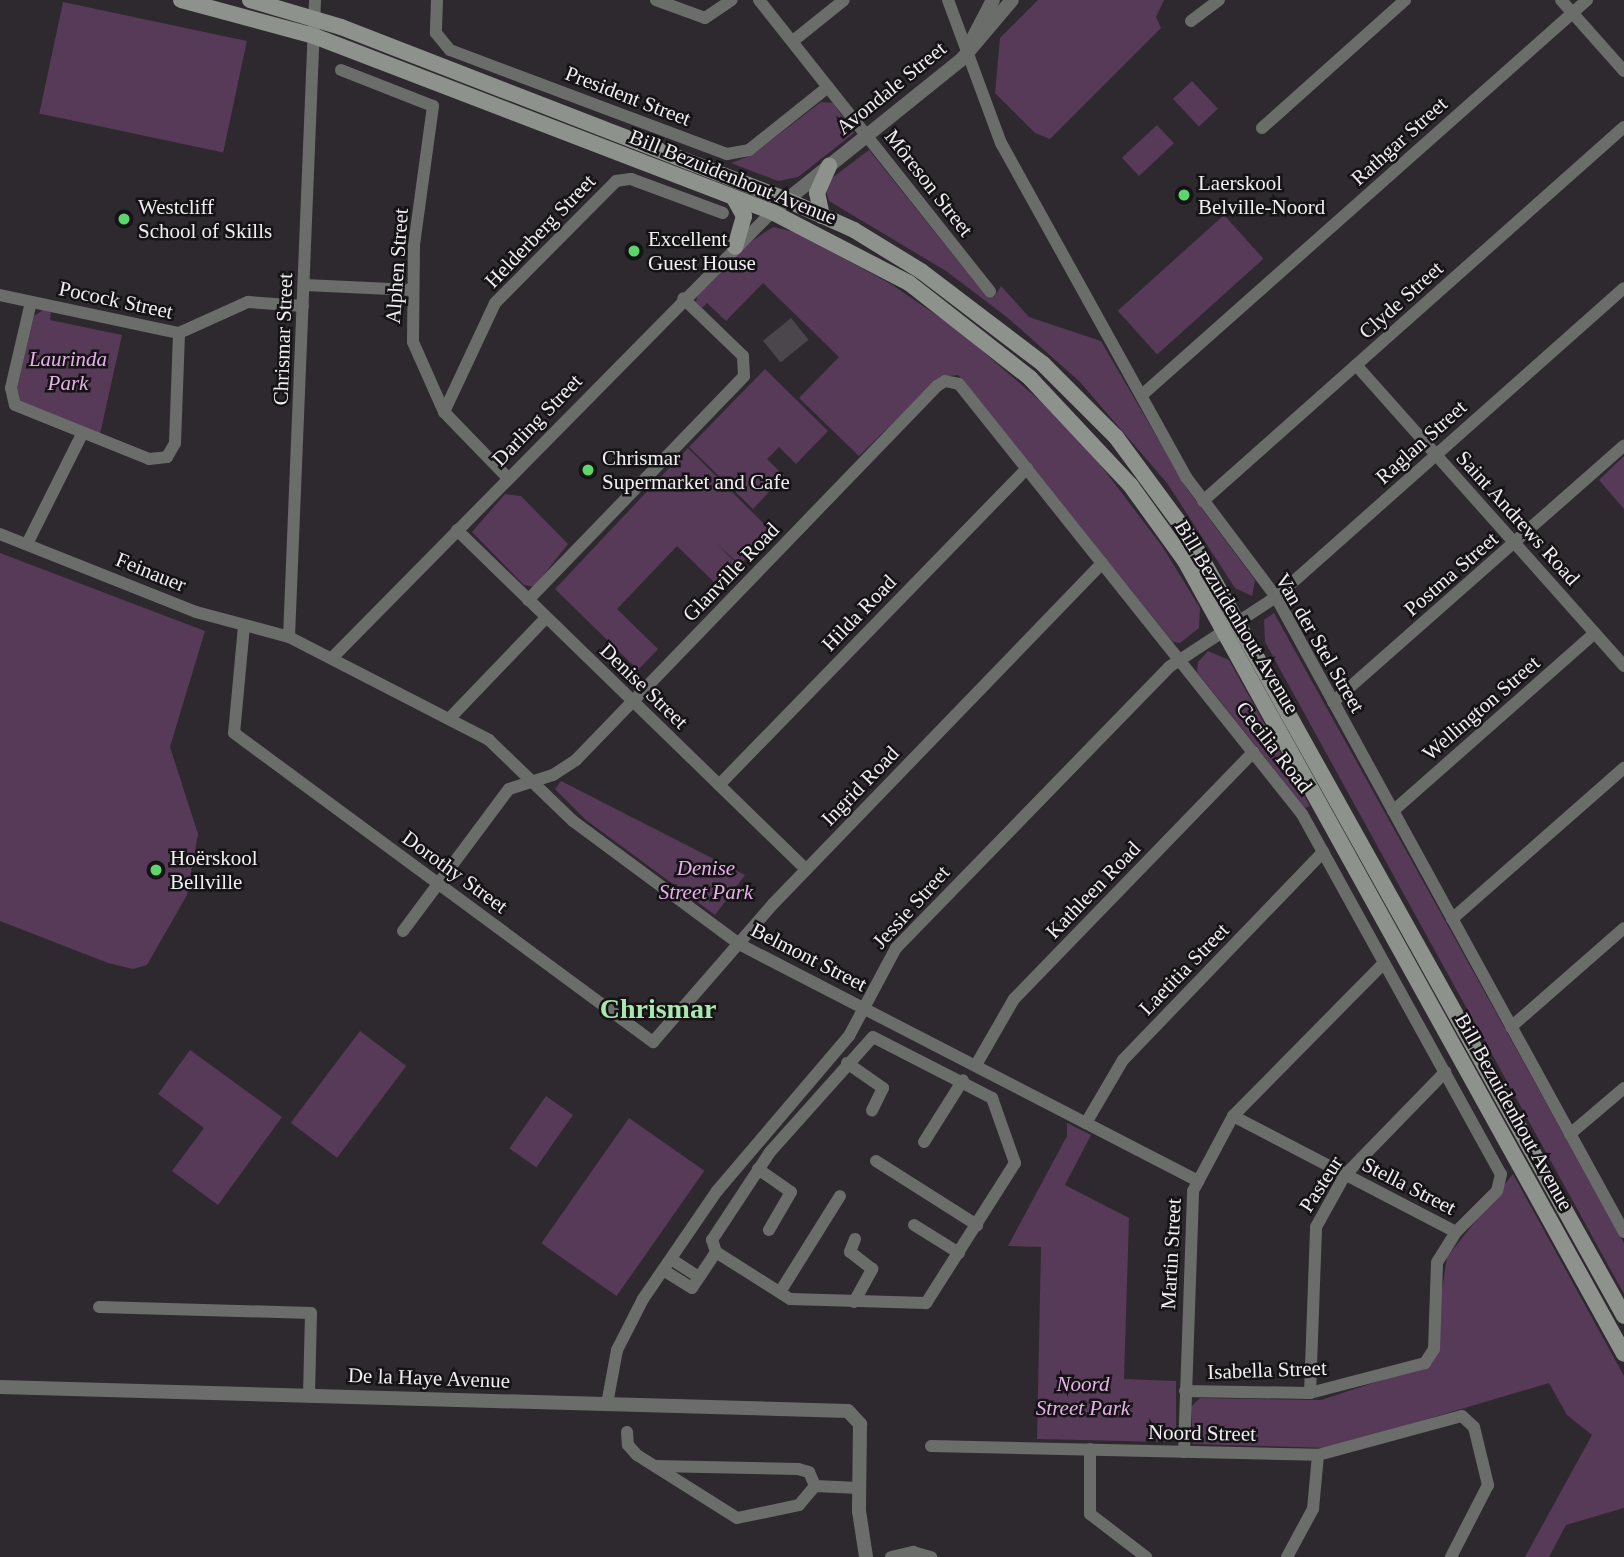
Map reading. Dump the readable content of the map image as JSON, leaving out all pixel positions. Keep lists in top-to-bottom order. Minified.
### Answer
{"streets":{"main road":["Bill Bezuidenhout Avenue"],"street":["Avondale Street","President Street","Rathgar Street","Môreson Street","Helderberg Street","Alphen Street","Pocock Street","Clyde Street","Chrismar Street","Darling Street","Raglan Street","Saint Andrews Road","Feinauer","Glanville Road","Postma Street","Hilda Road","Van der Stel Street","Denise Street","Wellington Street","Cecilia Road","Ingrid Road","Dorothy Street","Kathleen Road","Jessie Street","Belmont Street","Laetitia Street","Pasteur","Stella Street","Martin Street","Isabella Street","De la Haye Avenue","Noord Street"]},"crossings":[["Avondale Street","Bill Bezuidenhout Avenue"],["Avondale Street","Môreson Street"],["Avondale Street","Darling Street"],["Avondale Street","Van der Stel Street"],["President Street","Môreson Street"],["Rathgar Street","Van der Stel Street"],["Bill Bezuidenhout Avenue","Chrismar Street"],["Bill Bezuidenhout Avenue","Darling Street"],["Bill Bezuidenhout Avenue","Raglan Street"],["Bill Bezuidenhout Avenue","Jessie Street"],["Helderberg Street","Alphen Street"],["Alphen Street","Darling Street"],["Pocock Street","Chrismar Street"],["Clyde Street","Saint Andrews Road"],["Clyde Street","Van der Stel Street"],["Chrismar Street","Feinauer"],["Chrismar Street","Belmont Street"],["Darling Street","Denise Street"],["Darling Street","Belmont Street"],["Raglan Street","Saint Andrews Road"],["Raglan Street","Van der Stel Street"],["Raglan Street","Jessie Street"],["Saint Andrews Road","Postma Street"],["Saint Andrews Road","Wellington Street"],["Feinauer","Dorothy Street"],["Feinauer","Belmont Street"],["Glanville Road","Denise Street"],["Glanville Road","Cecilia Road"],["Glanville Road","Dorothy Street"],["Glanville Road","Belmont Street"],["Postma Street","Van der Stel Street"],["Hilda Road","Denise Street"],["Hilda Road","Cecilia Road"],["Van der Stel Street","Wellington Street"],["Denise Street","Ingrid Road"],["Cecilia Road","Ingrid Road"],["Cecilia Road","Kathleen Road"],["Cecilia Road","Jessie Street"],["Cecilia Road","Laetitia Street"],["Cecilia Road","Pasteur"],["Cecilia Road","Stella Street"],["Cecilia Road","Martin Street"],["Cecilia Road","Isabella Street"],["Ingrid Road","Dorothy Street"],["Ingrid Road","Belmont Street"],["Kathleen Road","Belmont Street"],["Jessie Street","Belmont Street"],["Jessie Street","De la Haye Avenue"],["Belmont Street","Laetitia Street"],["Belmont Street","Martin Street"],["Pasteur","Stella Street"],["Pasteur","Isabella Street"],["Stella Street","Martin Street"],["Stella Street","Isabella Street"],["Martin Street","Isabella Street"],["Martin Street","Noord Street"]],"districts":["Chrismar"],"parks":["Laurinda Park","Denise Street Park","Noord Street Park"],"places":["Laerskool Belville-Noord","Westcliff School of Skills","Excellent Guest House","Chrismar Supermarket and Cafe","Hoërskool Bellville"]}
